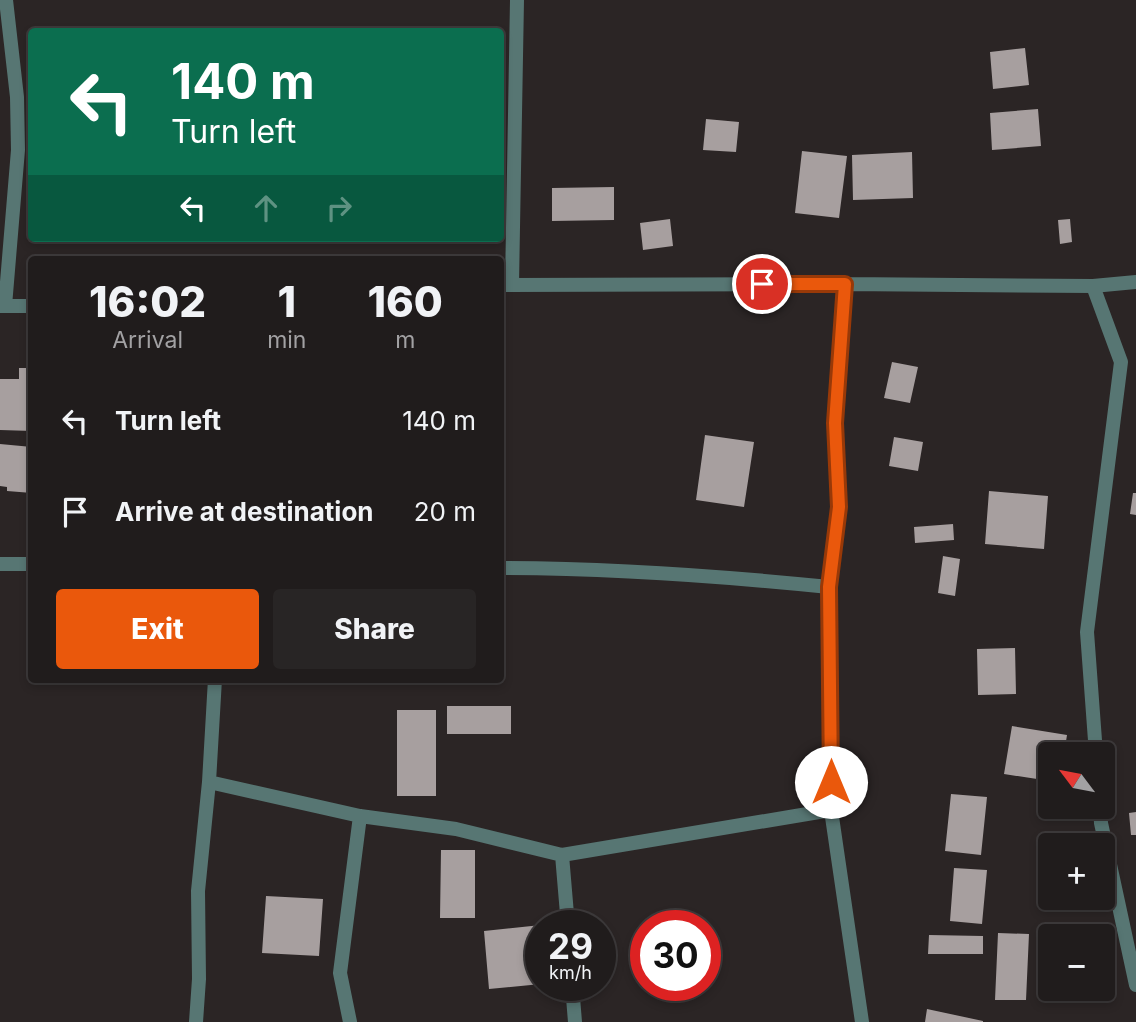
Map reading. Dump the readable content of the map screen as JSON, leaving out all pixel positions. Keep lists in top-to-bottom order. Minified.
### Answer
{"north":"top left","page":{"turn":["140 m","Turn left"],"eta":["16:02","Arrival","1","min","160","m"],"list":[{"name":"Turn left","value":"140 m"},{"name":"Arrive at destination","value":"20 m"}],"buttons":["Exit","Share"],"map_buttons":["+","−"],"speed":"29 km/h","limit":"30"}}
